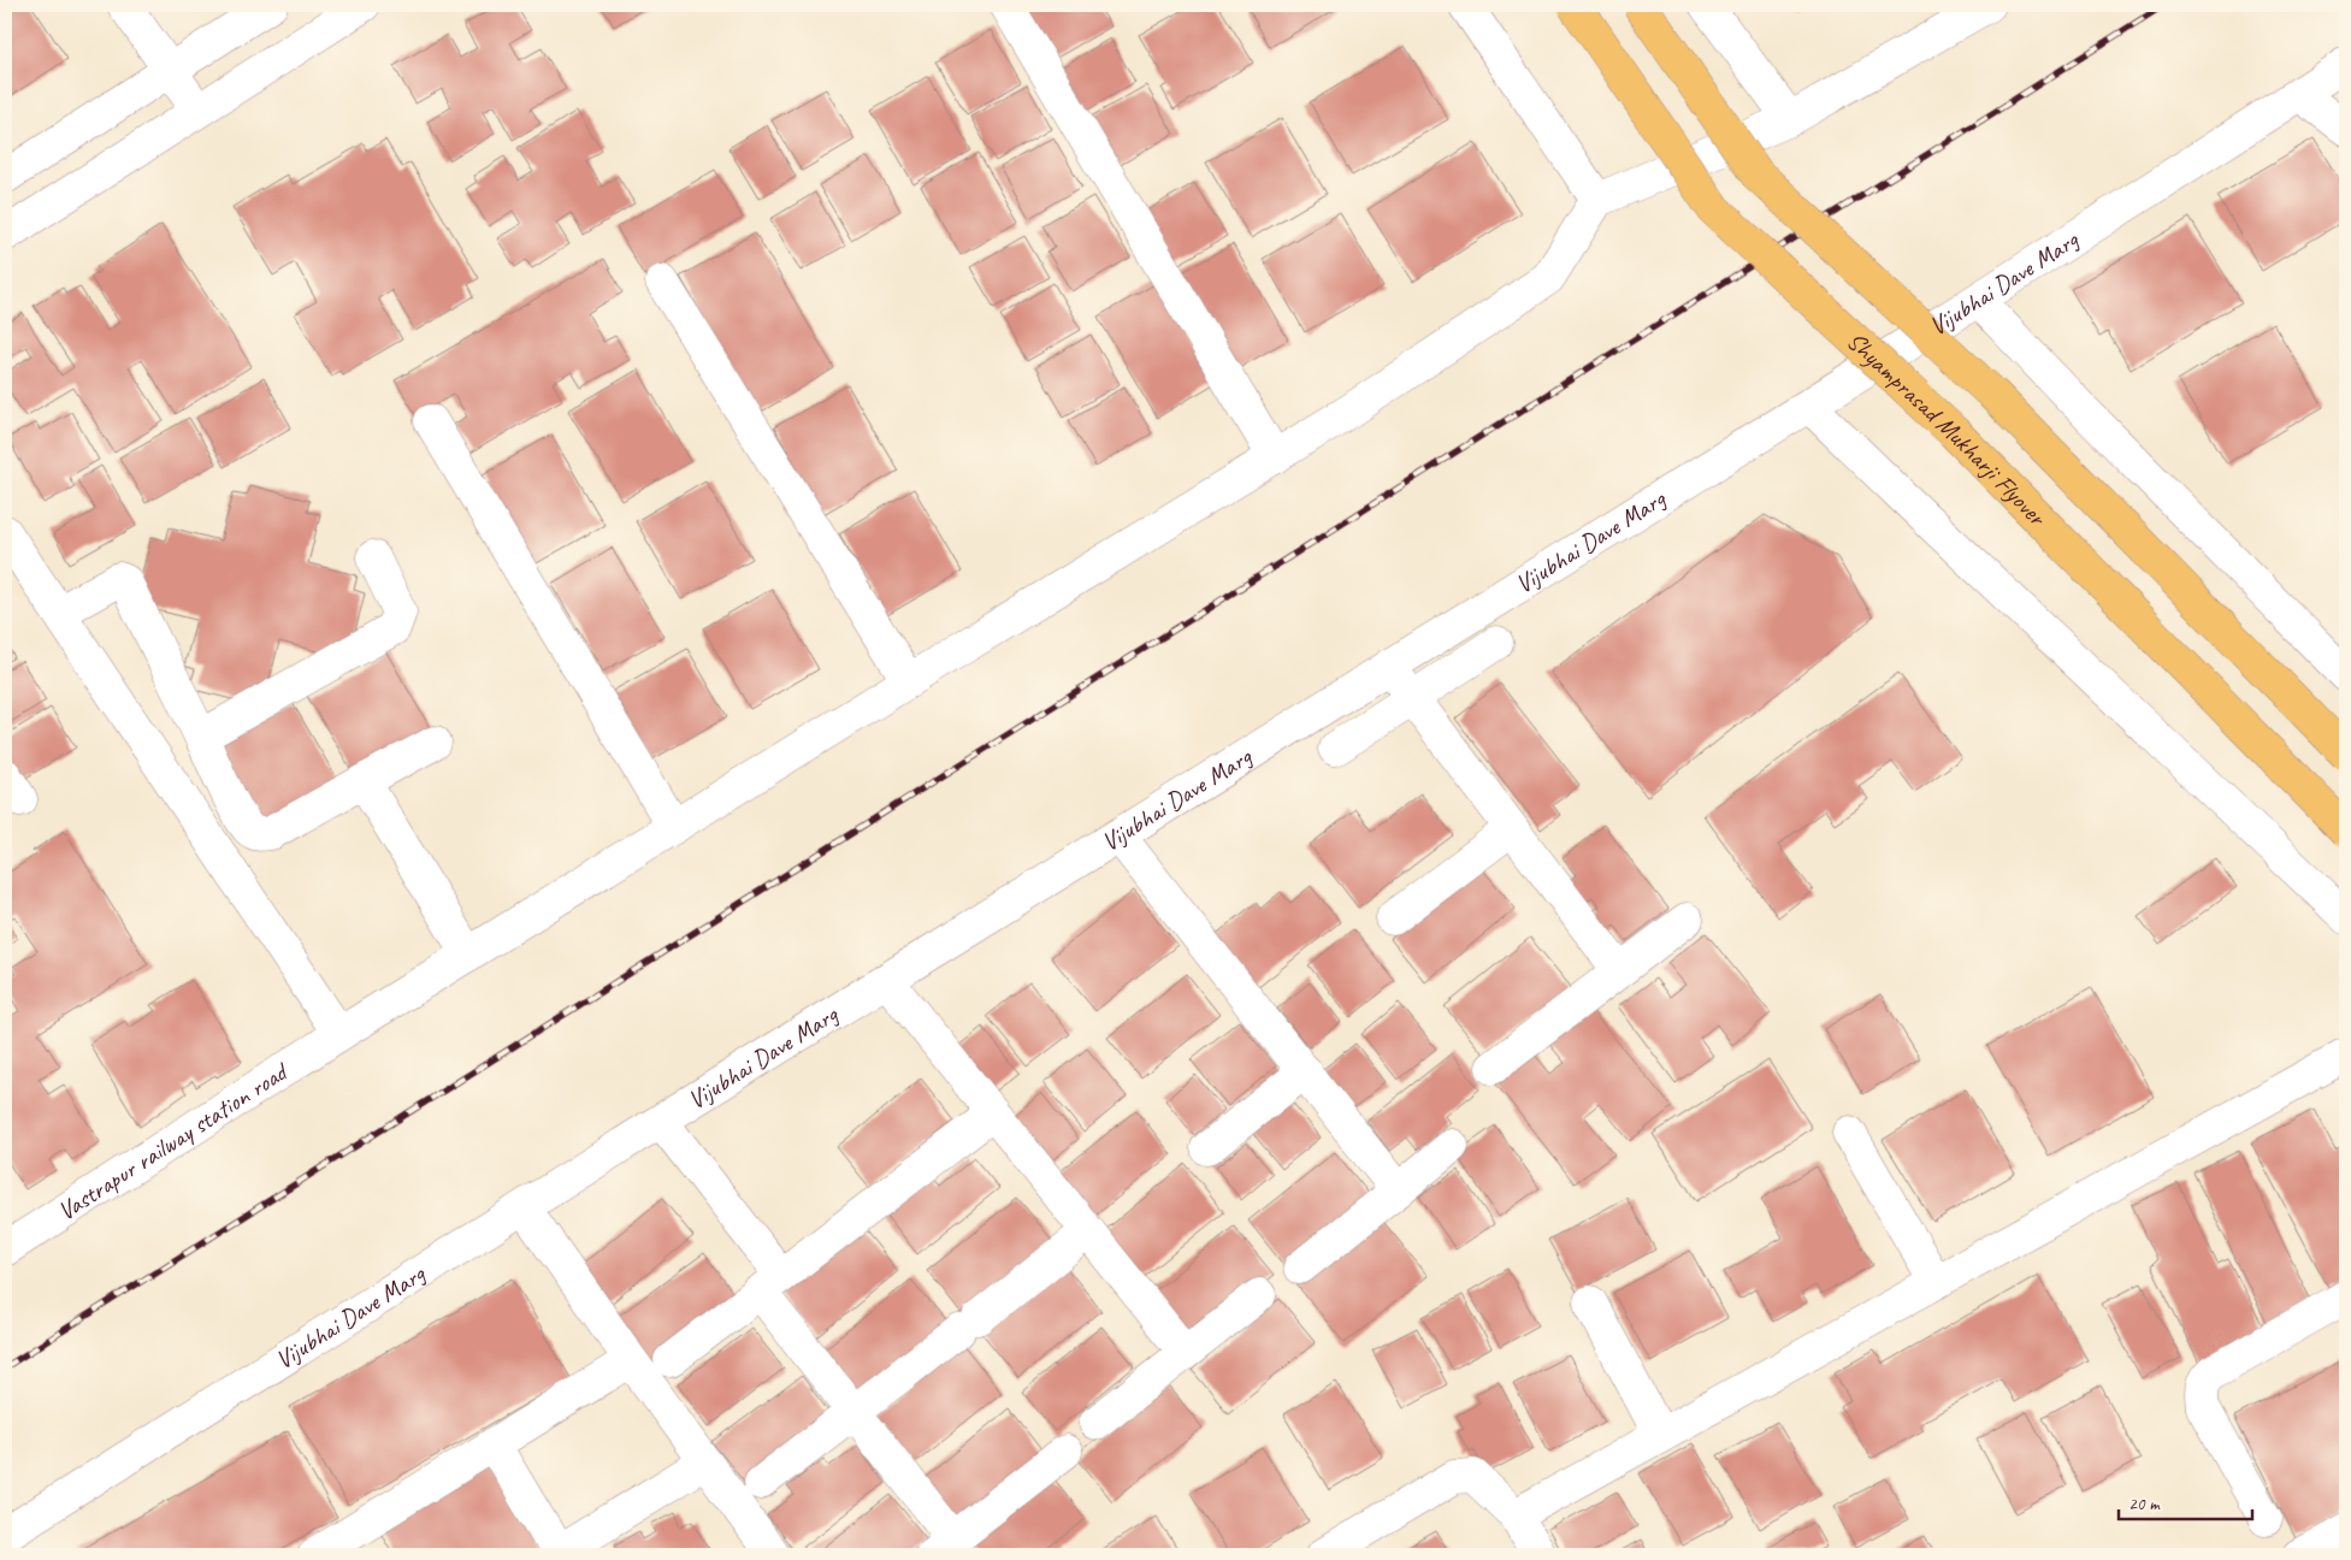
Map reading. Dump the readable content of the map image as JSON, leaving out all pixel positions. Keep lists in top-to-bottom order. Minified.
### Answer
{"streets":{"main road":["Shyamprasad Mukharji Flyover"],"street":["Vijubhai Dave Marg","Vastrapur railway station road"]},"scale_bar":"20 m"}
